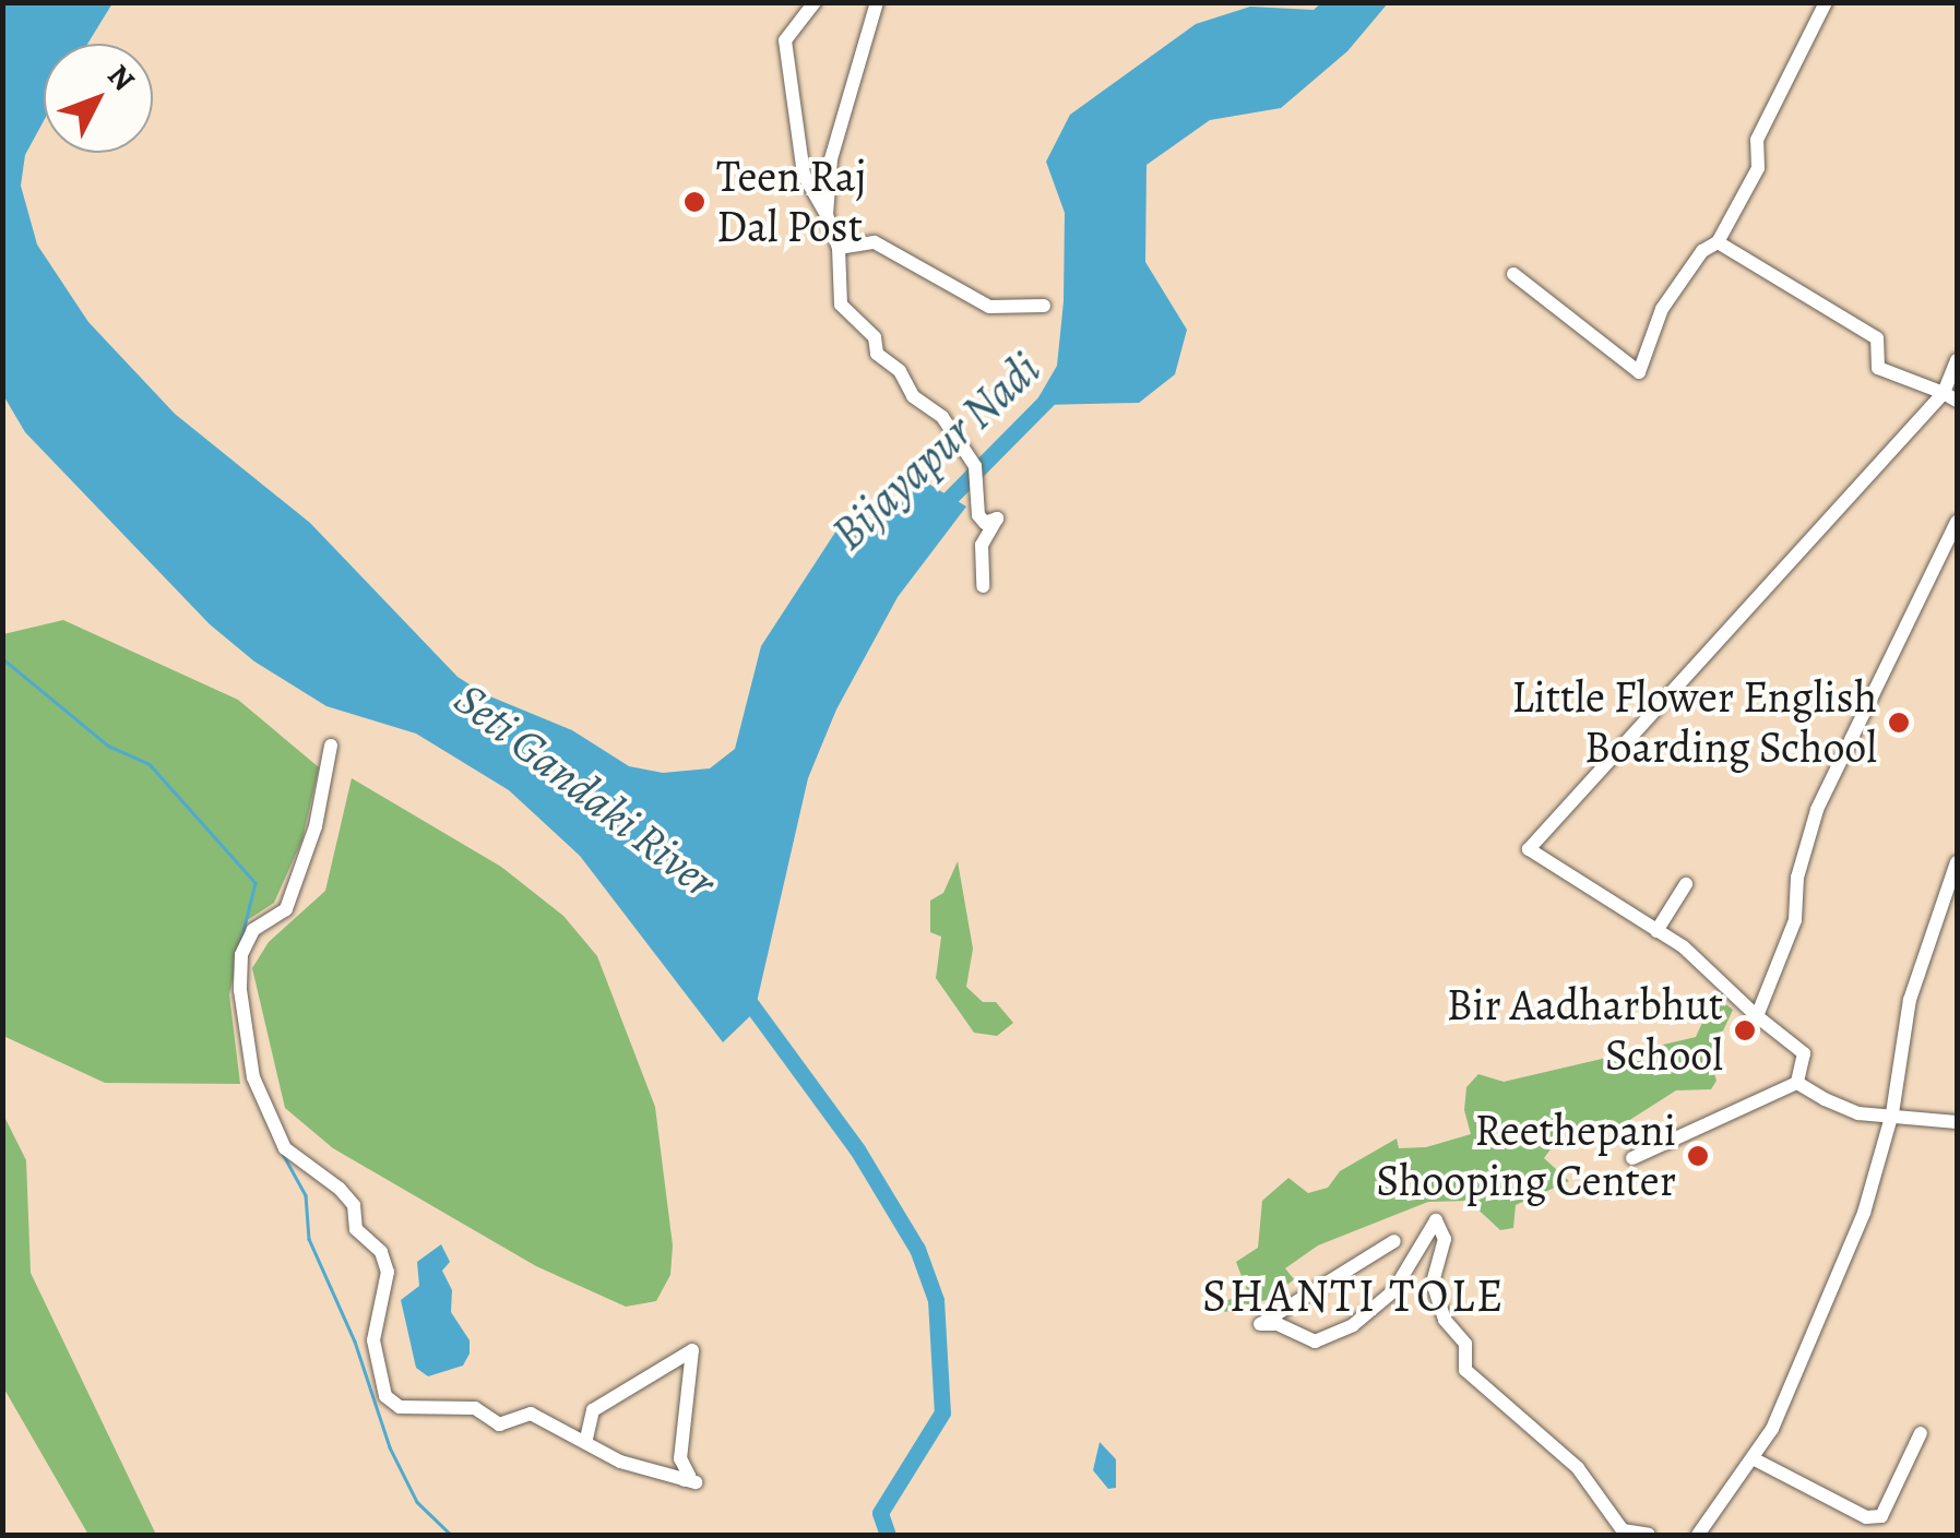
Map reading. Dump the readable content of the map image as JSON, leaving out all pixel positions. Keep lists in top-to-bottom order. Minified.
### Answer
{"districts":["SHANTI TOLE"],"water":["Bijayapur Nadi","Seti Gandaki River"],"places":["Teen Raj Dal Post","Little Flower English Boarding School","Bir Aadharbhut School","Reethepani Shooping Center"],"north":"top right"}
